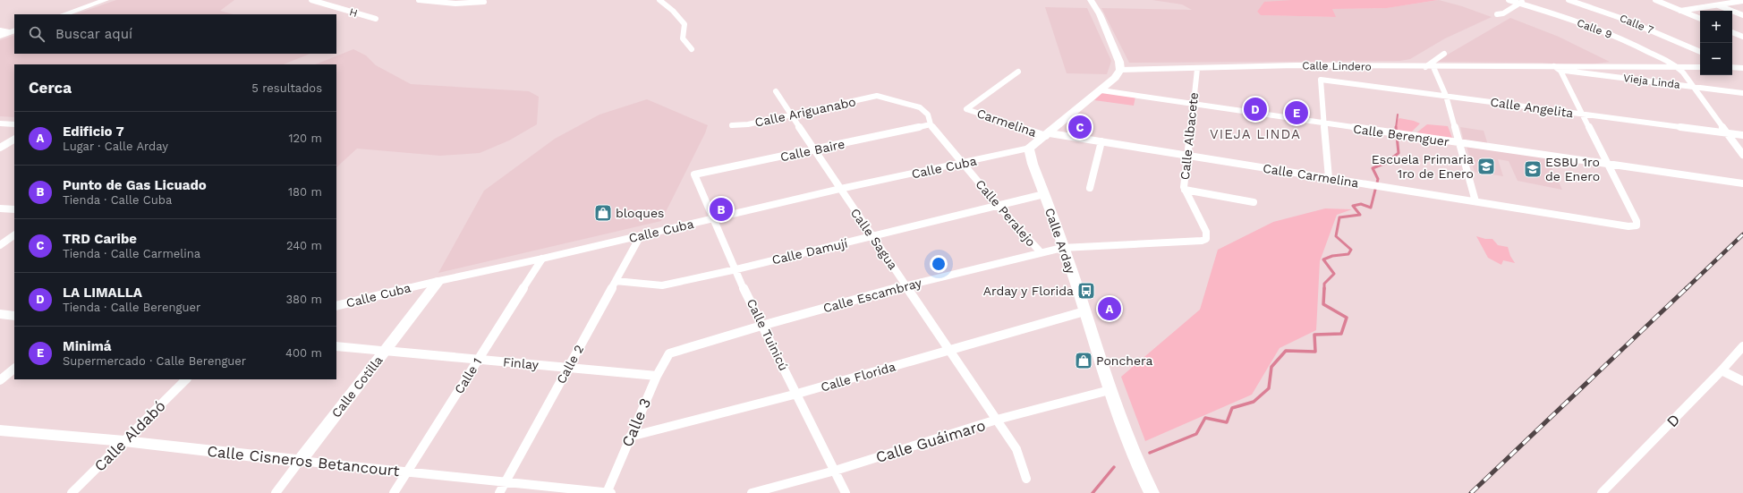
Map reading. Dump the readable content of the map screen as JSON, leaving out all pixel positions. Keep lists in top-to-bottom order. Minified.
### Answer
{"streets":{"street":["H","Calle 7","Calle 9","Calle Lindero","Vieja Linda","Calle Angelita","Calle Ariguanabo","Carmelina","Calle Berenguer","Calle Albacete","Calle Baire","Calle Cuba","Calle Carmelina","Calle Peralejo","Calle Sagua","Calle Arday","Calle Damují","Calle Escambray","Calle Tuinicú","Finlay","Calle 2","Calle 1","Calle Florida","Calle Cotilla","D","Calle 3","Calle Aldabó","Calle Guáimaro","Calle Cisneros Betancourt"]},"crossings":[["Calle Lindero","Vieja Linda"],["Calle Lindero","Calle Albacete"],["Calle Angelita","Calle Berenguer"],["Calle Ariguanabo","Calle Peralejo"],["Calle Ariguanabo","Calle Sagua"],["Carmelina","Calle Carmelina"],["Calle Berenguer","Calle Albacete"],["Calle Berenguer","Calle Carmelina"],["Calle Albacete","Calle Carmelina"],["Calle Albacete","Calle Escambray"],["Calle Baire","Calle Peralejo"],["Calle Baire","Calle Sagua"],["Calle Baire","Calle Tuinicú"],["Calle Cuba","Calle Peralejo"],["Calle Cuba","Calle Sagua"],["Calle Cuba","Calle Arday"],["Calle Cuba","Calle Tuinicú"],["Calle Cuba","Calle 2"],["Calle Cuba","Calle 1"],["Calle Cuba","Calle Cotilla"],["Calle Peralejo","Calle Damují"],["Calle Peralejo","Calle Escambray"],["Calle Sagua","Calle Damují"],["Calle Sagua","Calle Escambray"],["Calle Sagua","Calle Florida"],["Calle Sagua","Calle Guáimaro"],["Calle Arday","Calle Damují"],["Calle Arday","Calle Escambray"],["Calle Arday","Calle Florida"],["Calle Arday","Calle Guáimaro"],["Calle Damují","Calle Tuinicú"],["Calle Damují","Calle 2"],["Calle Escambray","Calle Tuinicú"],["Calle Escambray","Calle 3"],["Calle Tuinicú","Calle Florida"],["Calle Tuinicú","Calle Guáimaro"],["Finlay","Calle 2"],["Finlay","Calle 1"],["Finlay","Calle Cotilla"],["Finlay","Calle 3"],["Calle 2","Calle Cisneros Betancourt"],["Calle 1","Calle Cisneros Betancourt"],["Calle Florida","Calle 3"],["Calle Cotilla","Calle Cisneros Betancourt"],["Calle 3","Calle Cisneros Betancourt"],["Calle Aldabó","Calle Cisneros Betancourt"]],"districts":["VIEJA LINDA"],"places":{"school or university":["Escuela Primaria 1ro de Enero","ESBU 1ro de Enero"],"shop":["bloques","Ponchera"],"bus stop":["Arday y Florida"]},"page":{"map_buttons":["+","−"],"search":"Buscar aquí","heading":["Cerca","5 resultados"],"pins":["D","E","C","B","A"],"list":[{"mark":"A","name":"Edificio 7","note":"Lugar · Calle Arday","value":"120 m"},{"mark":"B","name":"Punto de Gas Licuado","note":"Tienda · Calle Cuba","value":"180 m"},{"mark":"C","name":"TRD Caribe","note":"Tienda · Calle Carmelina","value":"240 m"},{"mark":"D","name":"LA LIMALLA","note":"Tienda · Calle Berenguer","value":"380 m"},{"mark":"E","name":"Minimá","note":"Supermercado · Calle Berenguer","value":"400 m"}]}}
